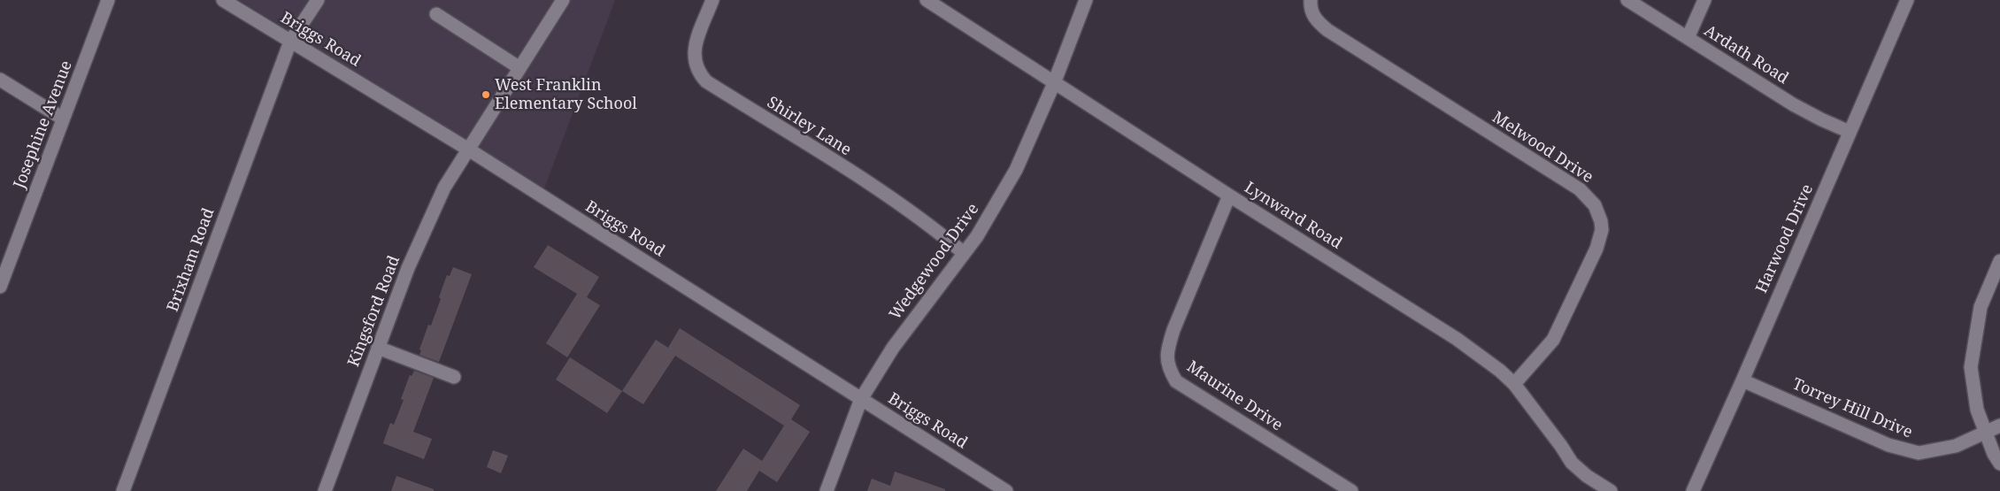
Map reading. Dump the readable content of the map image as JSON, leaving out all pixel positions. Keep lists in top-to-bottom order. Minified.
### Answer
{"streets":{"street":["Briggs Road","Ardath Road","Josephine Avenue","Shirley Lane","Melwood Drive","Lynward Road","Harwood Drive","Brixham Road","Wedgewood Drive","Kingsford Road","Maurine Drive","Torrey Hill Drive"]},"crossings":[["Briggs Road","Brixham Road"],["Briggs Road","Wedgewood Drive"],["Briggs Road","Kingsford Road"],["Ardath Road","Harwood Drive"],["Shirley Lane","Wedgewood Drive"],["Melwood Drive","Lynward Road"],["Lynward Road","Wedgewood Drive"],["Lynward Road","Maurine Drive"],["Harwood Drive","Torrey Hill Drive"]],"places":["West Franklin Elementary School"]}
